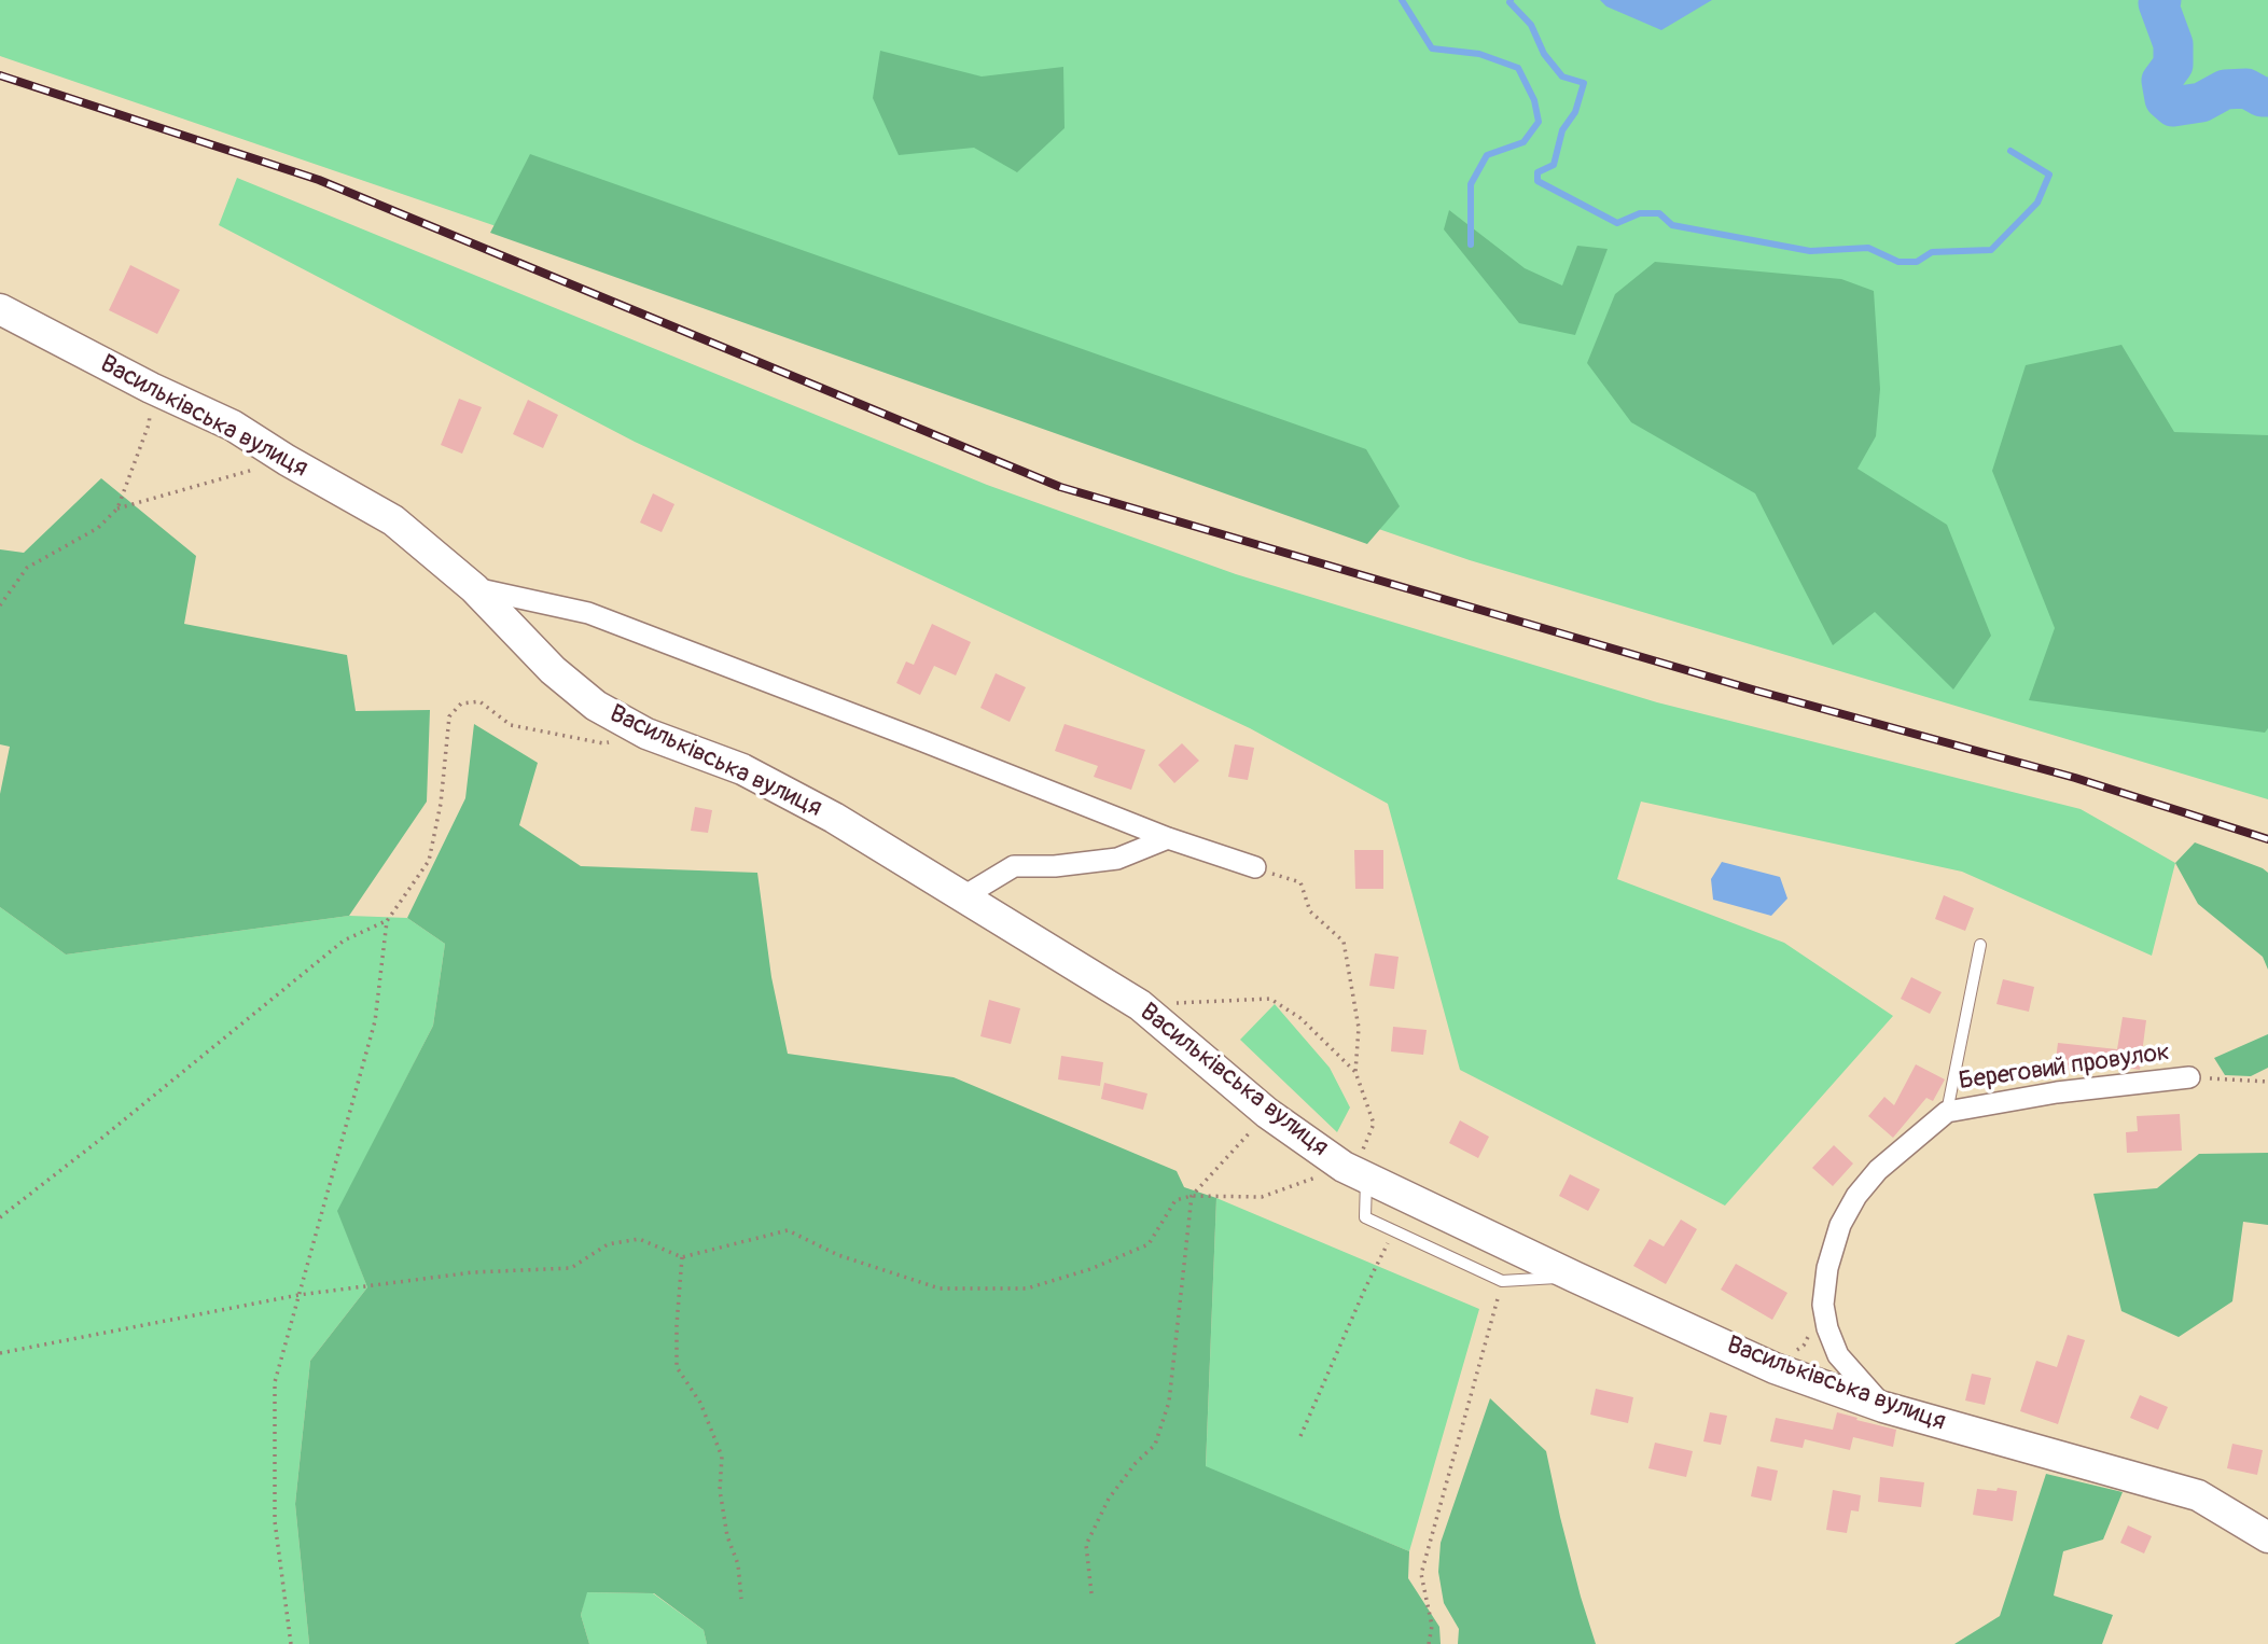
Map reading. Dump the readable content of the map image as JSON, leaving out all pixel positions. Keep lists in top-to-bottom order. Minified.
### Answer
{"streets":{"street":["Васильківська вулиця","Береговий провулок"]},"crossings":[["Васильківська вулиця","Береговий провулок"]]}
